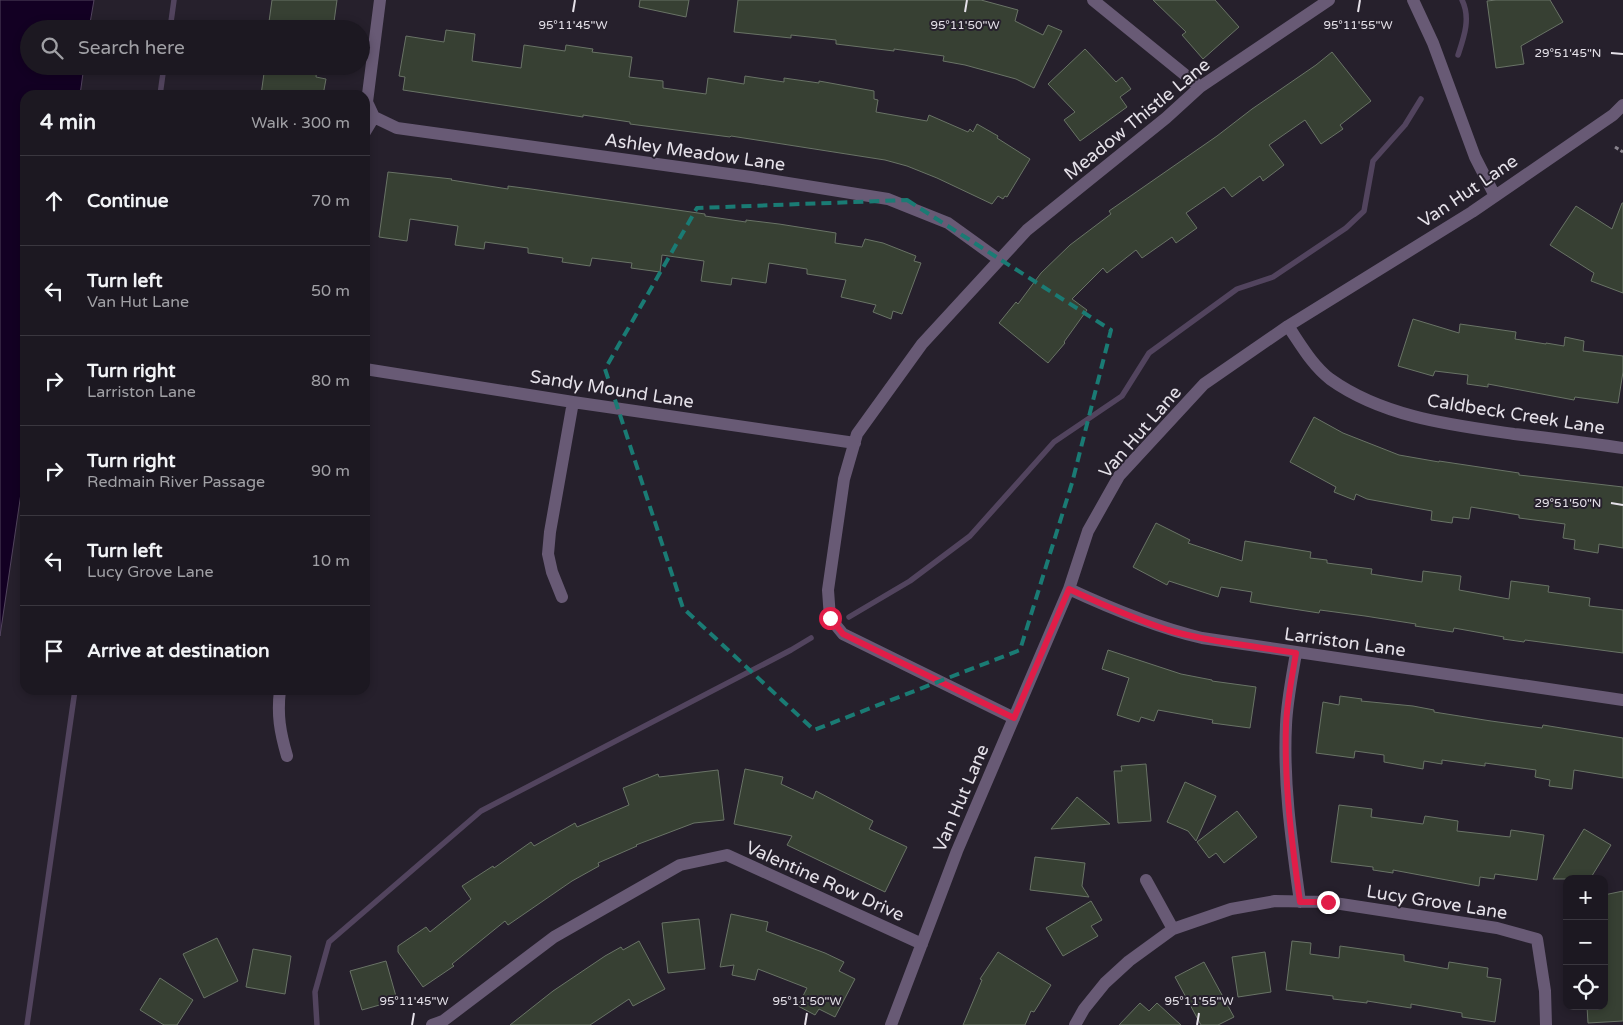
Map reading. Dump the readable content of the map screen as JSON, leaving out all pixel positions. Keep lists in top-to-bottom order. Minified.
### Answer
{"streets":{"street":["Meadow Thistle Lane","Ashley Meadow Lane","Van Hut Lane","Sandy Mound Lane","Caldbeck Creek Lane","Larriston Lane","Valentine Row Drive","Lucy Grove Lane"]},"crossings":[["Meadow Thistle Lane","Ashley Meadow Lane"],["Meadow Thistle Lane","Van Hut Lane"],["Meadow Thistle Lane","Sandy Mound Lane"],["Van Hut Lane","Caldbeck Creek Lane"],["Van Hut Lane","Larriston Lane"],["Van Hut Lane","Valentine Row Drive"]],"page":{"search":"Search here","heading":["4 min","Walk · 300 m"],"list":[["Continue","70 m"],["Turn left","Van Hut Lane","50 m"],["Turn right","Larriston Lane","80 m"],["Turn right","Redmain River Passage","90 m"],["Turn left","Lucy Grove Lane","10 m"],"Arrive at destination"],"map_buttons":["+","−"]},"coordinates":["95°11'45\"W","95°11'50\"W","95°11'55\"W","29°51'45\"N","29°51'50\"N"]}
